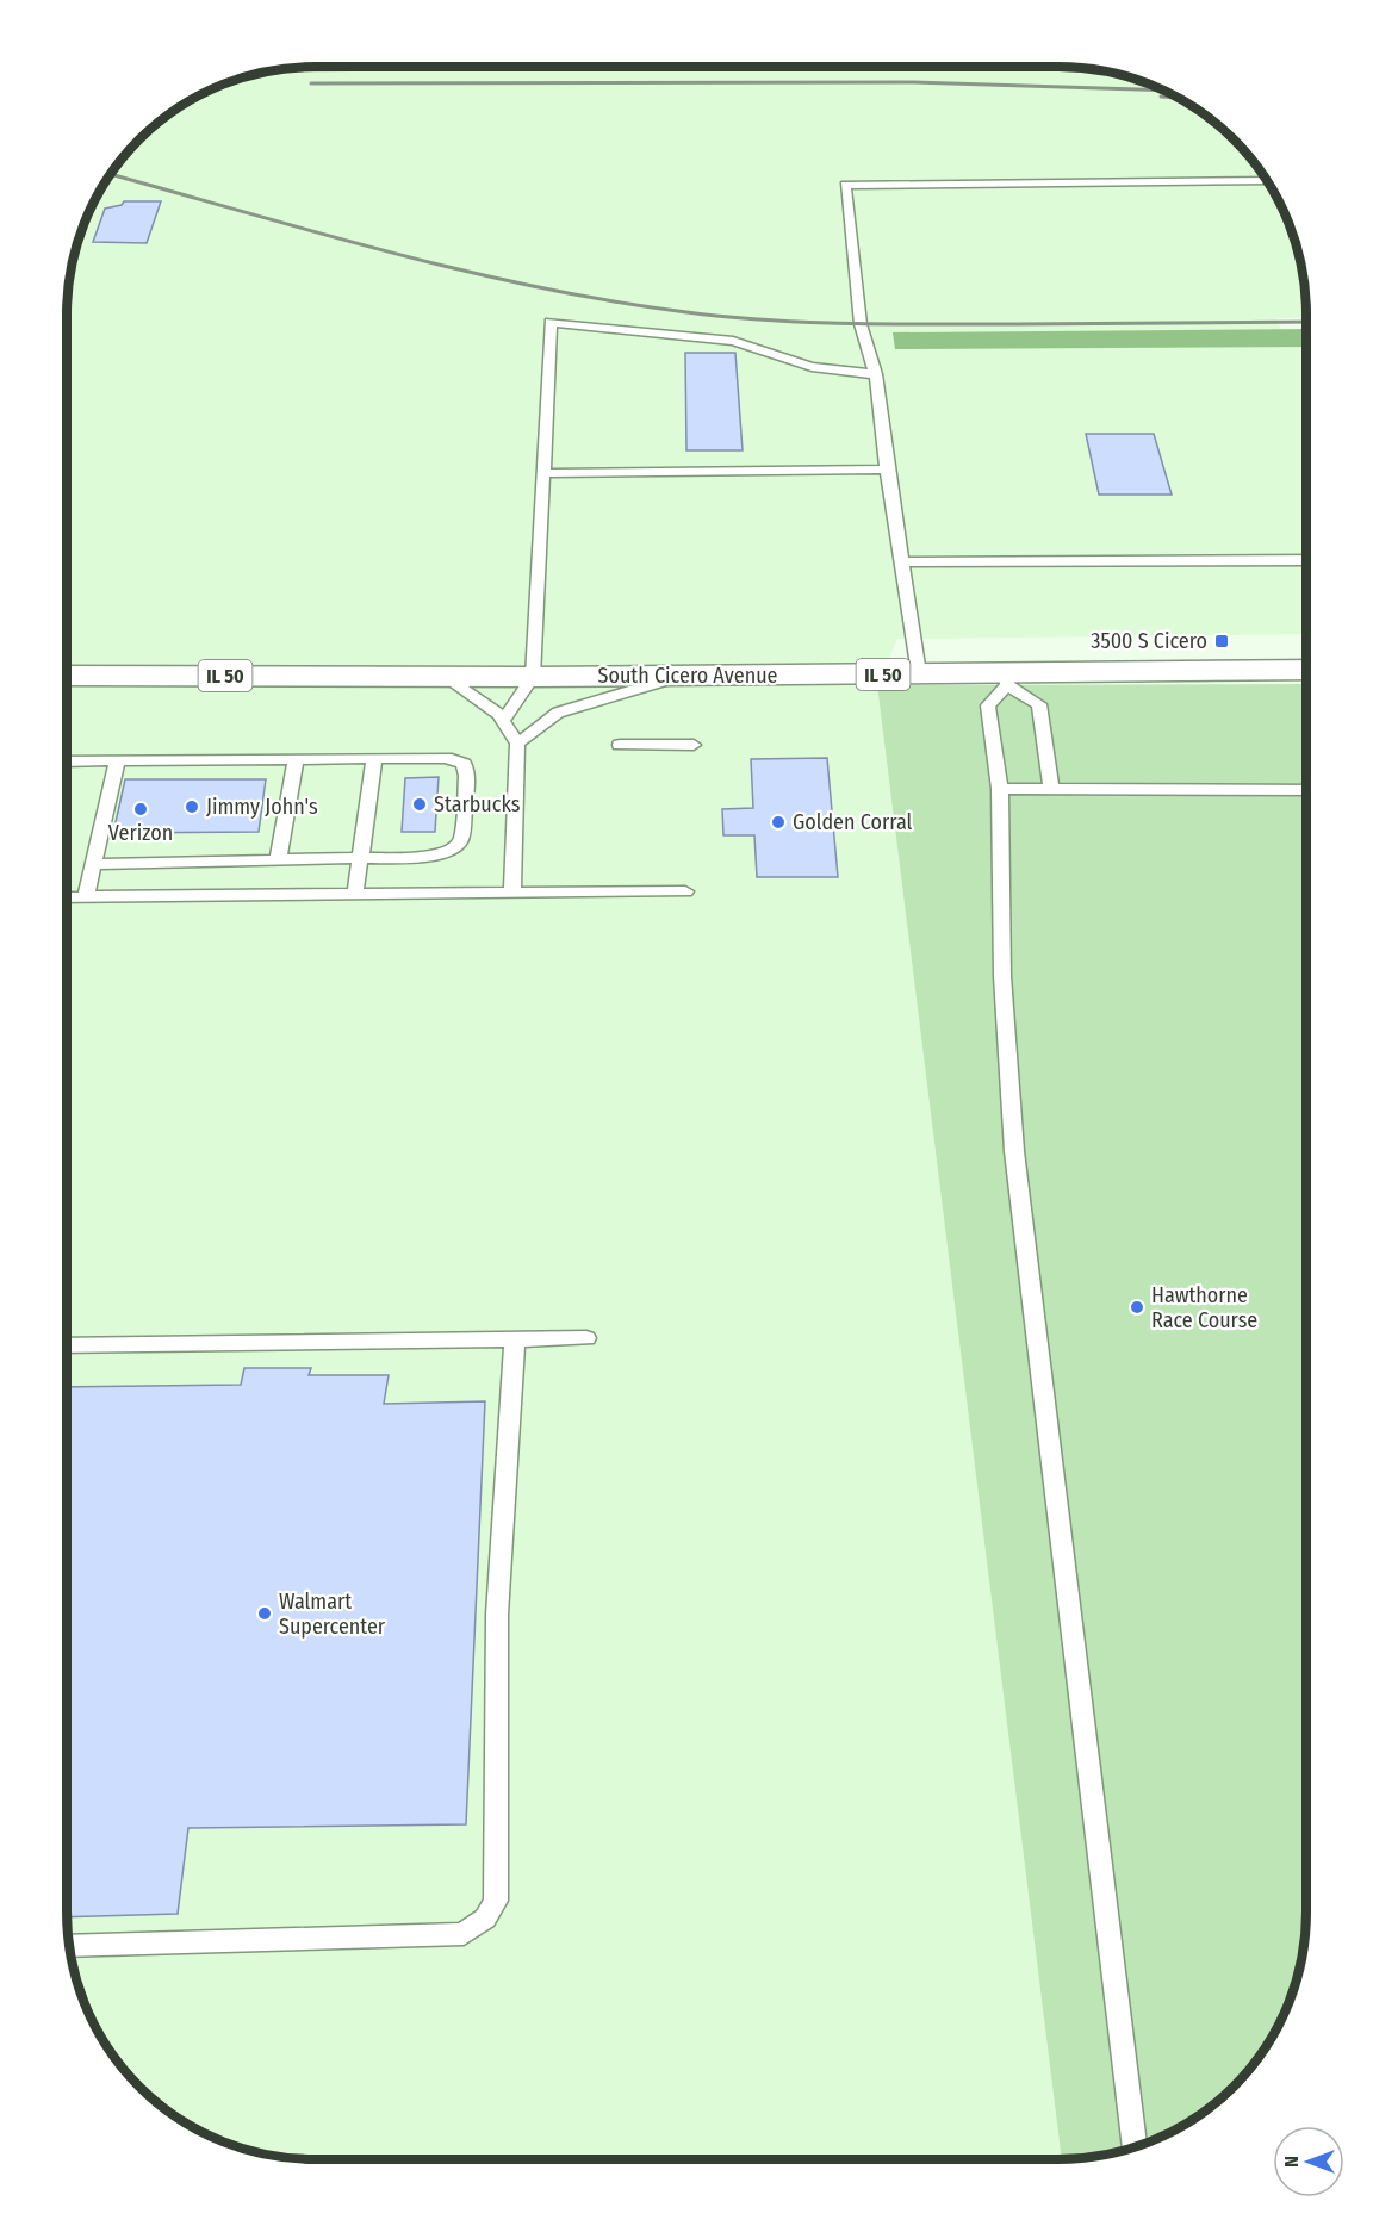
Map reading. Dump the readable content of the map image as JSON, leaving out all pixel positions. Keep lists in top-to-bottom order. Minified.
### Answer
{"streets":{"main road":["IL 50","South Cicero Avenue"]},"places":{"transit":["3500 S Cicero"],"other":["Starbucks","Jimmy John's","Verizon","Golden Corral","Hawthorne Race Course","Walmart Supercenter"]},"north":"left"}
